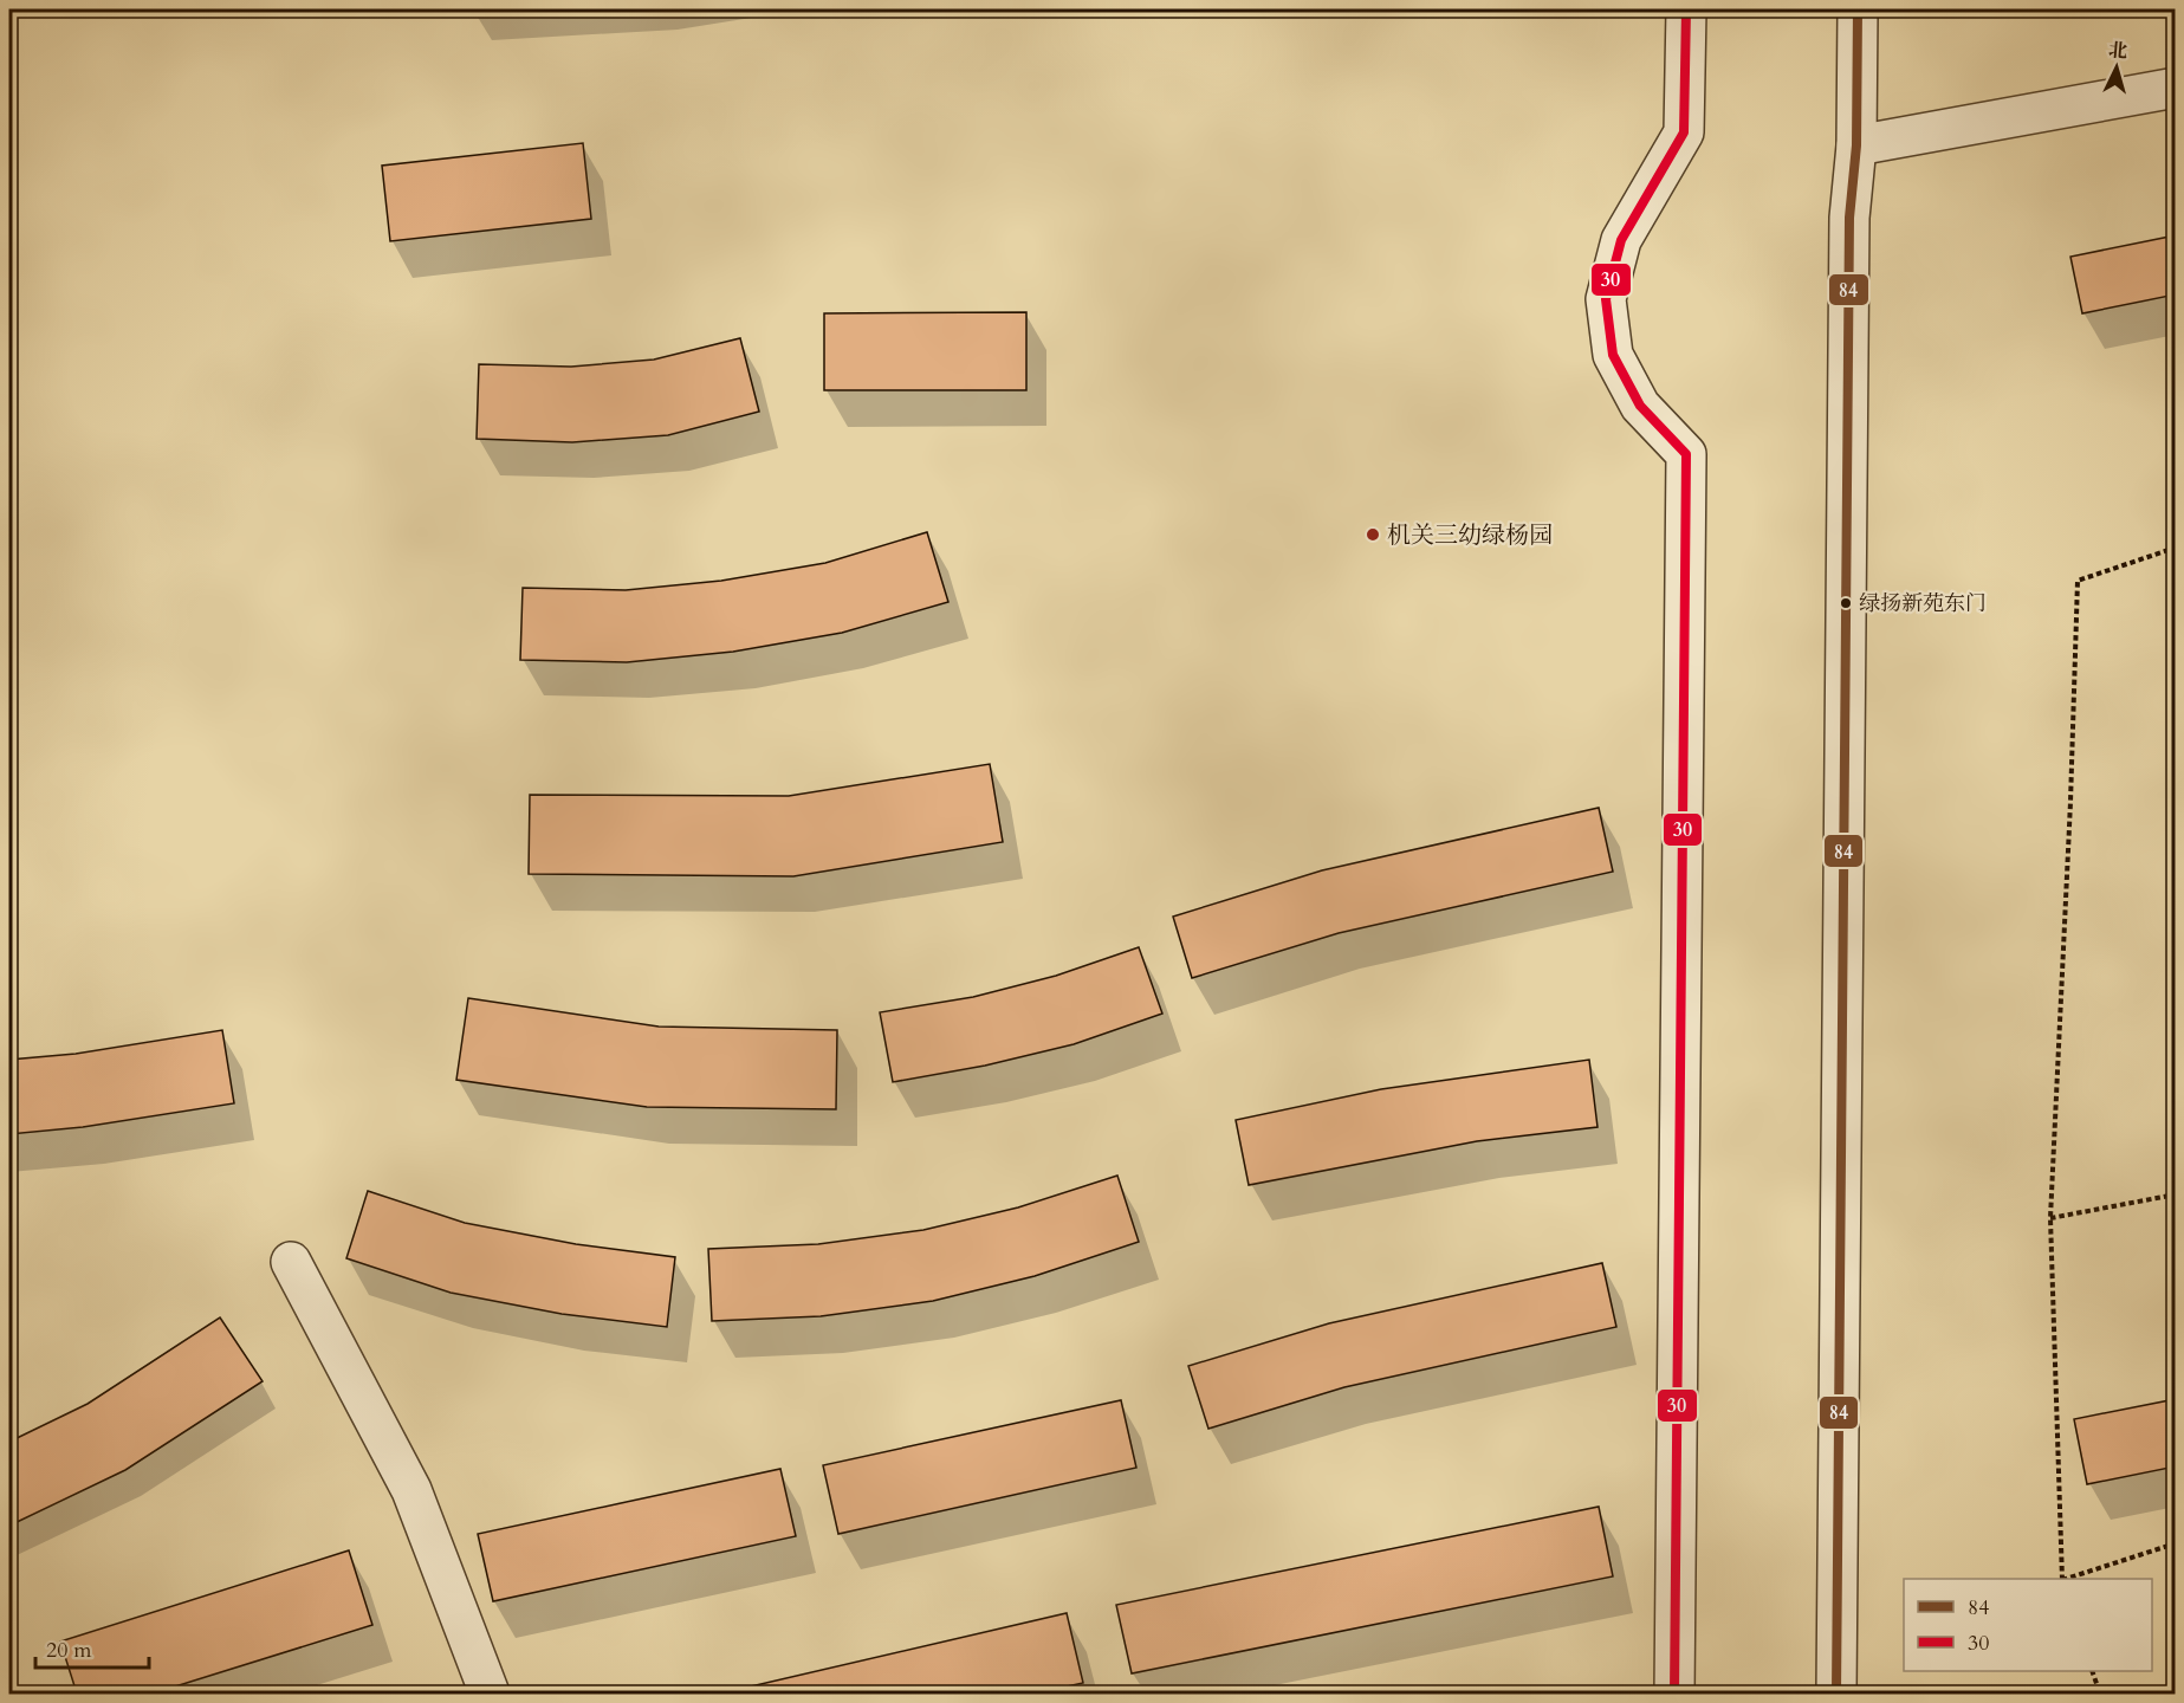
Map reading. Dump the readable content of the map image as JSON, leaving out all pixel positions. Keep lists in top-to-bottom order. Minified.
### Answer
{"places":["机关三幼绿杨园","绿扬新苑东门"],"lines":["transit line 84","transit line 30"],"legend":["84","30"],"scale_bar":"20 m","north":"top"}
